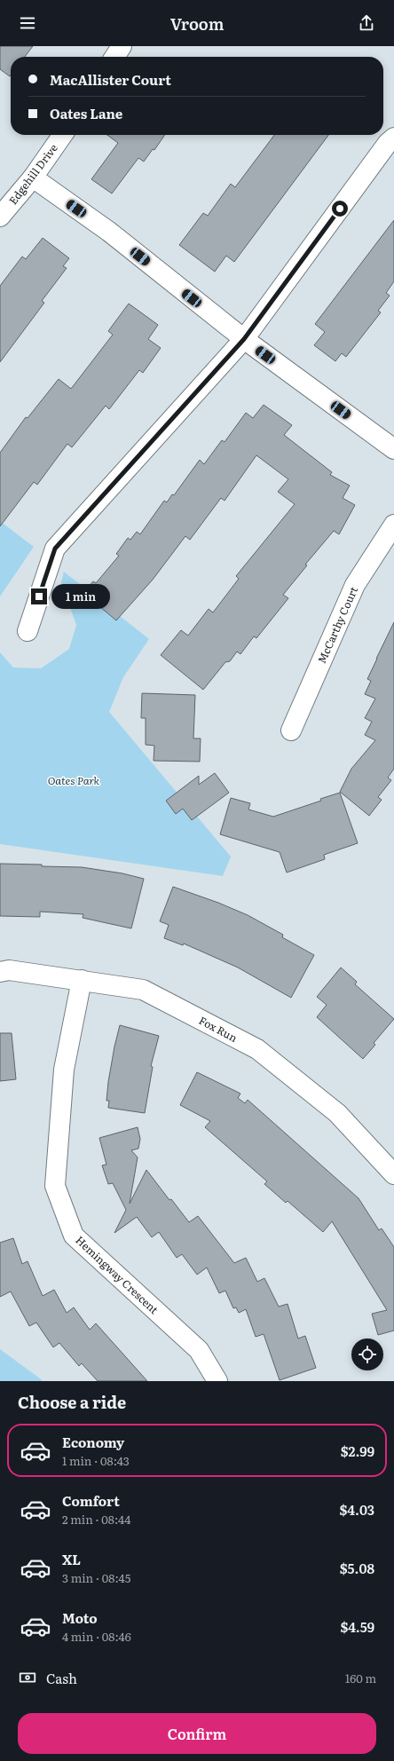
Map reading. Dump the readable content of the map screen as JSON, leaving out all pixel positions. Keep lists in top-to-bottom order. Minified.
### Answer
{"streets":{"street":["Edgehill Drive","McCarthy Court","Fox Run","Hemingway Crescent"]},"crossings":[["Fox Run","Hemingway Crescent"]],"parks":["Oates Park"],"page":{"header":"Vroom","banner":["MacAllister Court","Oates Lane"],"bubble":"1 min","heading":"Choose a ride","list":[{"name":"Economy","note":"1 min · 08:43","value":"$2.99"},{"name":"Comfort","note":"2 min · 08:44","value":"$4.03"},{"name":"XL","note":"3 min · 08:45","value":"$5.08"},{"name":"Moto","note":"4 min · 08:46","value":"$4.59"}],"pay":["Cash","160 m"],"buttons":"Confirm"}}
